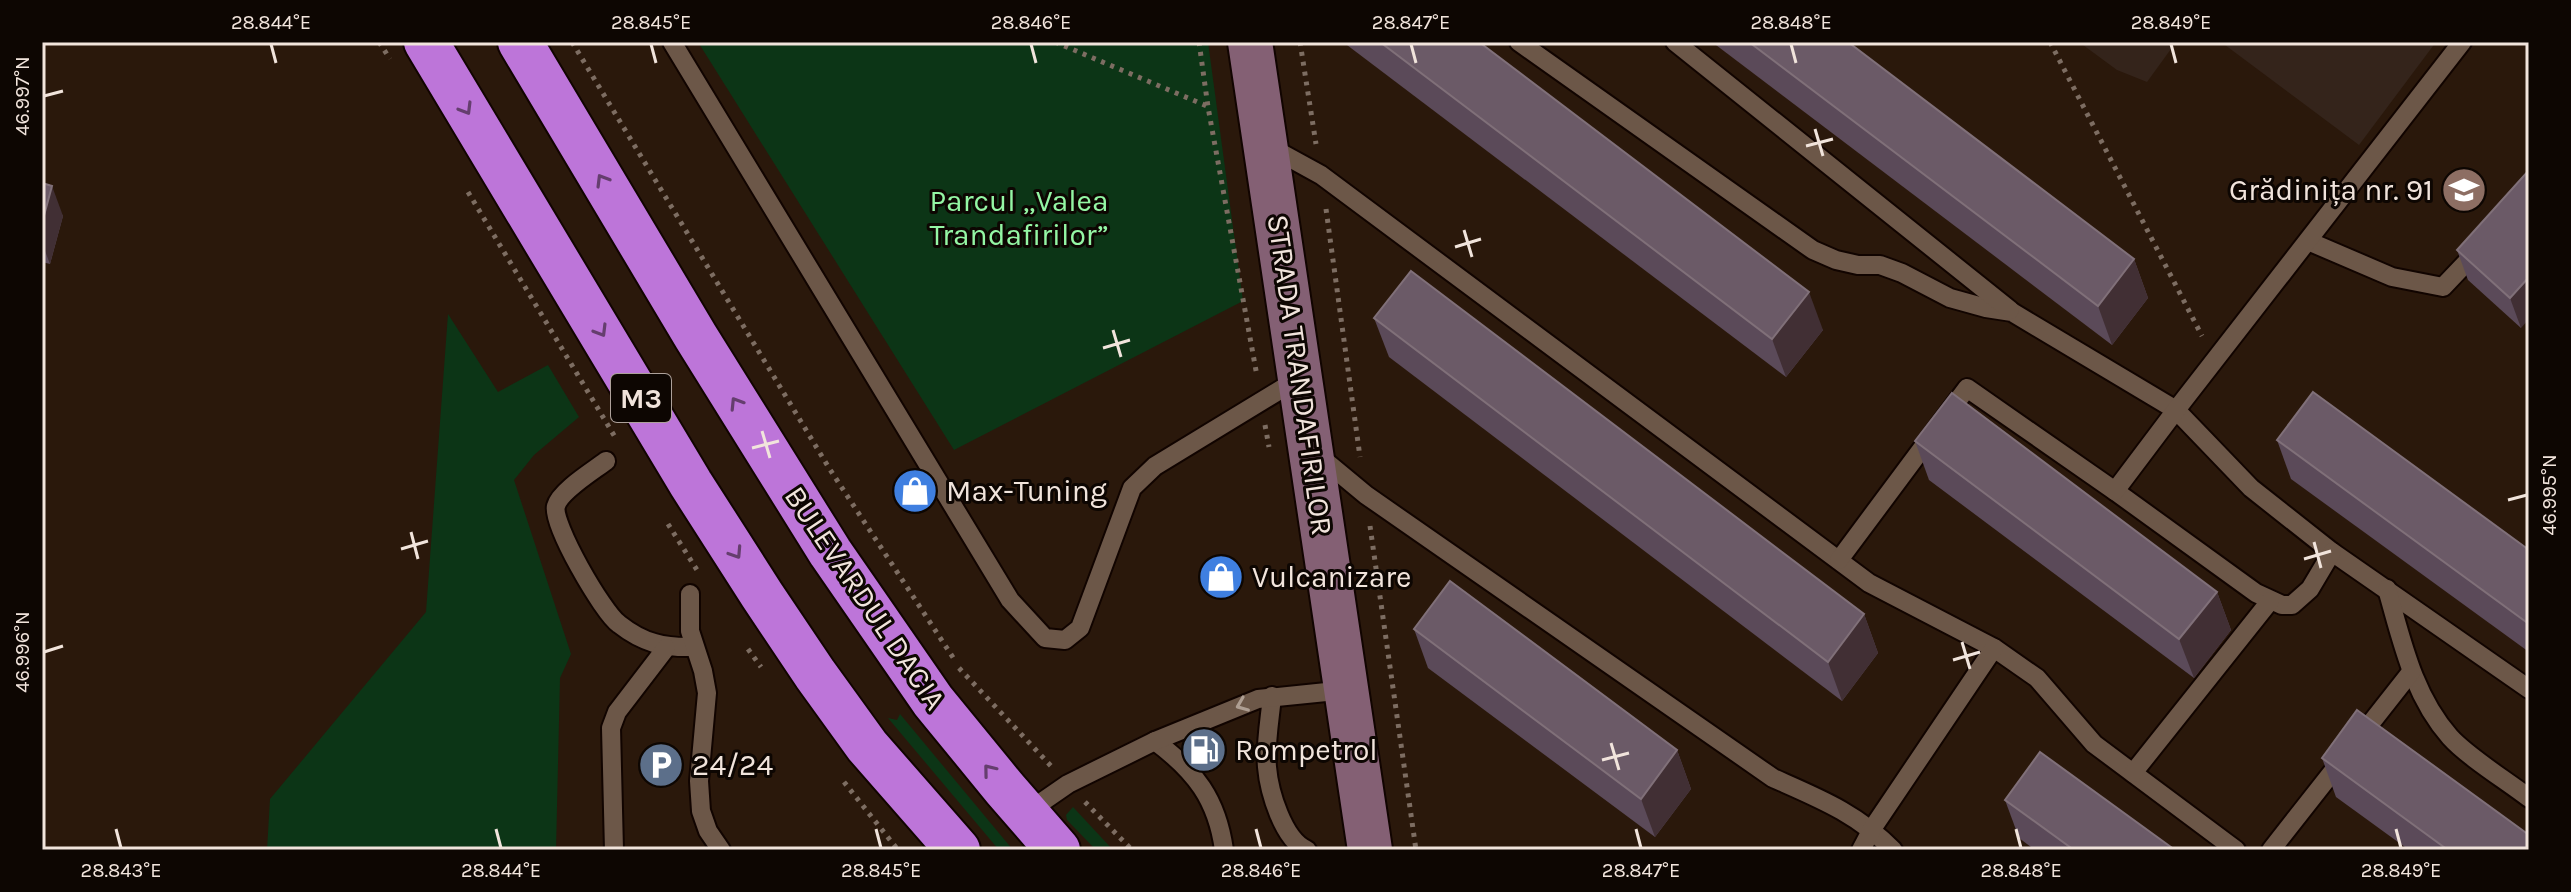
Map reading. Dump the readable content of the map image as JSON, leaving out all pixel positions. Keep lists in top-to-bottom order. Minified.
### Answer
{"streets":{"highway":["M3","BULEVARDUL DACIA"],"main road":["STRADA TRANDAFIRILOR"]},"parks":["Parcul „Valea Trandafirilor”"],"places":{"school or university":["Grădinița nr. 91"],"shop":["Max-Tuning","Vulcanizare"],"fuel station":["Rompetrol"],"parking":["24/24"]},"coordinates":["28.844°E","28.845°E","28.846°E","28.847°E","28.848°E","28.849°E","46.997°N","46.995°N","46.996°N","28.843°E"]}
